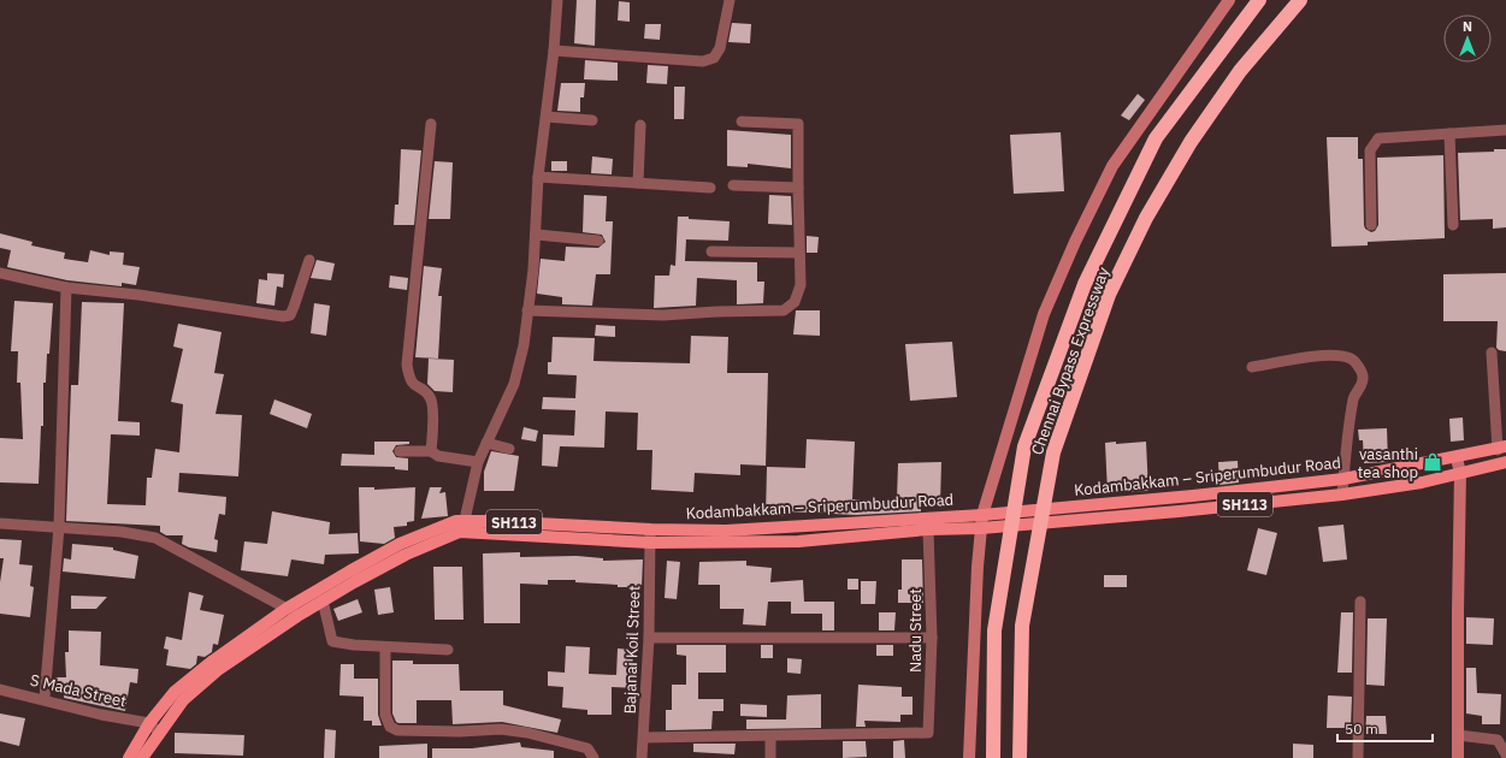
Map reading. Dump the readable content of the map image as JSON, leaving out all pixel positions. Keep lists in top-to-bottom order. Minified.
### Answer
{"streets":{"highway":["Chennai Bypass Expressway"],"main road":["Kodambakkam – Sriperumbudur Road","SH113"],"street":["Nadu Street","Bajanai Koil Street","S Mada Street"]},"crossings":[["Kodambakkam – Sriperumbudur Road","Nadu Street"],["Kodambakkam – Sriperumbudur Road","Bajanai Koil Street"],["Kodambakkam – Sriperumbudur Road","S Mada Street"]],"places":{"shop":["vasanthi tea shop"]},"scale_bar":"50 m","north":"top"}
